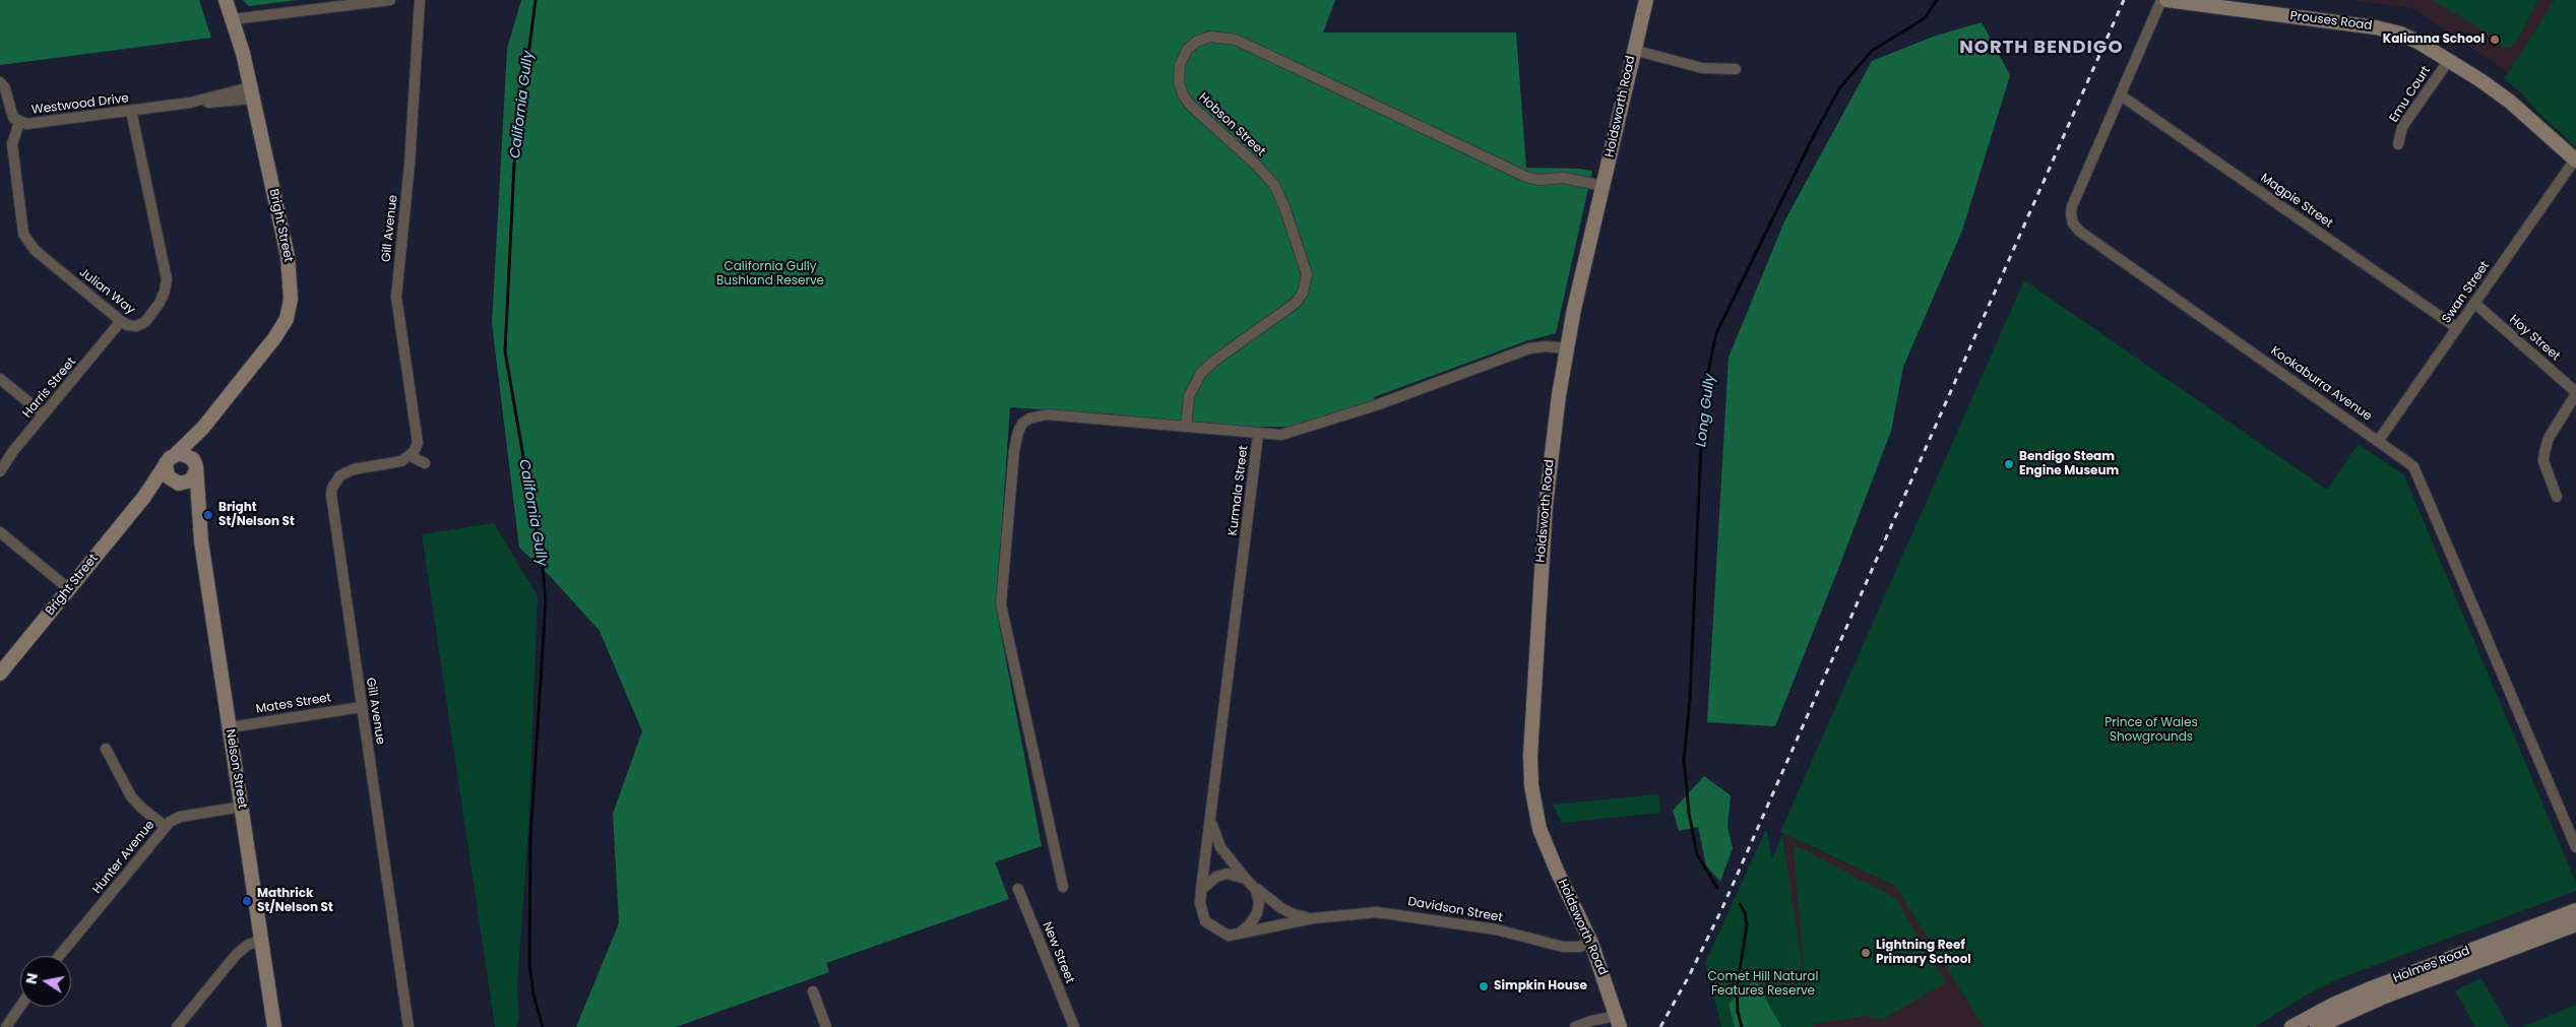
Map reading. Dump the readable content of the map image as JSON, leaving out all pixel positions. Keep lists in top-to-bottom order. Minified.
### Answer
{"streets":{"street":["Prouses Road","Emu Court","Westwood Drive","Holdsworth Road","Hobson Street","Magpie Street","Bright Street","Gill Avenue","Julian Way","Swan Street","Hoy Street","Kookaburra Avenue","Harris Street","Kurmala Street","Mates Street","Nelson Street","Hunter Avenue","Davidson Street","New Street","Holmes Road"]},"crossings":[["Prouses Road","Emu Court"],["Prouses Road","Swan Street"],["Westwood Drive","Bright Street"],["Westwood Drive","Julian Way"],["Holdsworth Road","Hobson Street"],["Holdsworth Road","Kurmala Street"],["Holdsworth Road","Davidson Street"],["Magpie Street","Swan Street"],["Magpie Street","Kookaburra Avenue"],["Bright Street","Nelson Street"],["Gill Avenue","Mates Street"],["Julian Way","Harris Street"],["Swan Street","Hoy Street"],["Swan Street","Kookaburra Avenue"],["Kurmala Street","Davidson Street"],["Mates Street","Nelson Street"],["Nelson Street","Hunter Avenue"]],"districts":["NORTH BENDIGO"],"water":["California Gully","Long Gully"],"parks":["California Gully Bushland Reserve","Prince of Wales Showgrounds","Comet Hill Natural Features Reserve"],"places":["Kalianna School","Bendigo Steam Engine Museum","Bright St/Nelson St","Mathrick St/Nelson St","Lightning Reef Primary School","Simpkin House"],"north":"left"}
